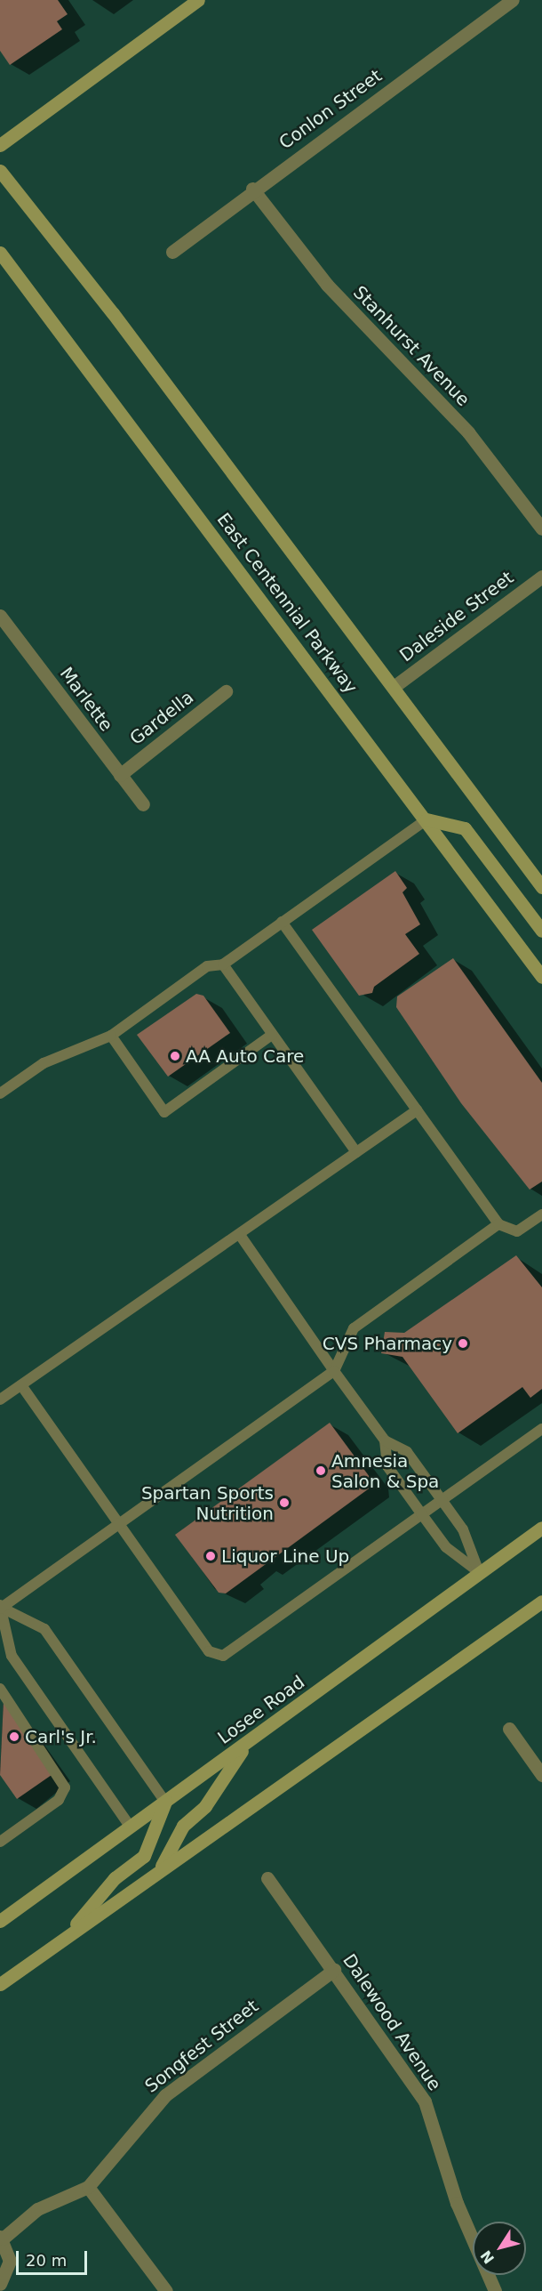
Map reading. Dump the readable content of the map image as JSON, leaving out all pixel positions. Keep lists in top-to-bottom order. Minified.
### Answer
{"streets":{"main road":["East Centennial Parkway","Losee Road"],"street":["Conlon Street","Stanhurst Avenue","Daleside Street","Marlette","Gardella","Dalewood Avenue","Songfest Street"]},"crossings":[["Conlon Street","Stanhurst Avenue"],["East Centennial Parkway","Daleside Street"],["Marlette","Gardella"],["Dalewood Avenue","Songfest Street"]],"places":["AA Auto Care","CVS Pharmacy","Amnesia Salon & Spa","Spartan Sports Nutrition","Liquor Line Up","Carl's Jr."],"scale_bar":"20 m","north":"bottom left"}
